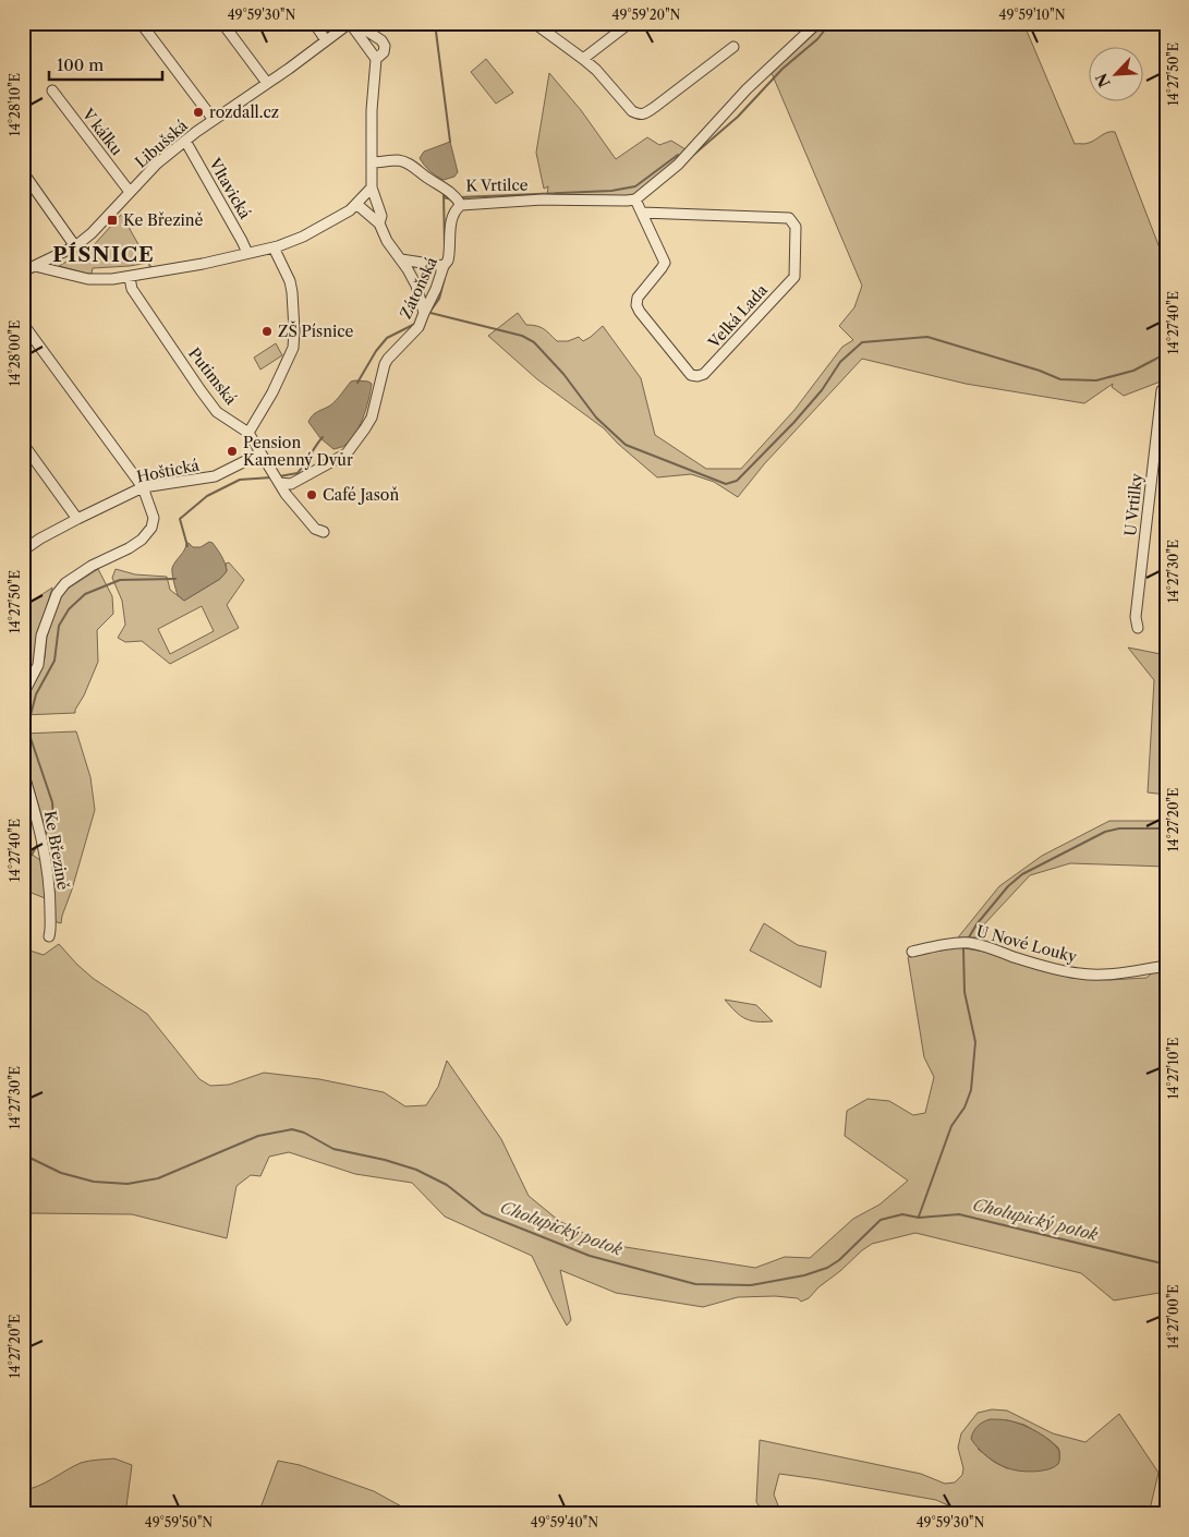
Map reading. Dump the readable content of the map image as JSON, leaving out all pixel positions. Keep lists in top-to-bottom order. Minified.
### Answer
{"streets":{"street":["V kálku","Libušská","K Vrtilce","Vltavická","Zátoňská","Velká Lada","Putimská","Hoštická","U Vrtilky","Ke Březině","U Nové Louky"]},"crossings":[["V kálku","Libušská"],["Libušská","Vltavická"],["K Vrtilce","Zátoňská"],["K Vrtilce","Velká Lada"],["Zátoňská","Putimská"],["Putimská","Hoštická"]],"districts":["PÍSNICE"],"water":["Cholupický potok"],"places":{"other":["rozdall.cz","ZŠ Písnice","Pension Kamenný Dvůr","Café Jasoň"],"transit":["Ke Březině"]},"scale_bar":"100 m","north":"bottom left","coordinates":["49°59'30\"N","49°59'20\"N","49°59'10\"N","14°27'50\"E","14°28'10\"E","14°27'40\"E","14°28'00\"E","14°27'30\"E","14°27'20\"E","14°27'10\"E","14°27'00\"E","49°59'50\"N","49°59'40\"N"]}
